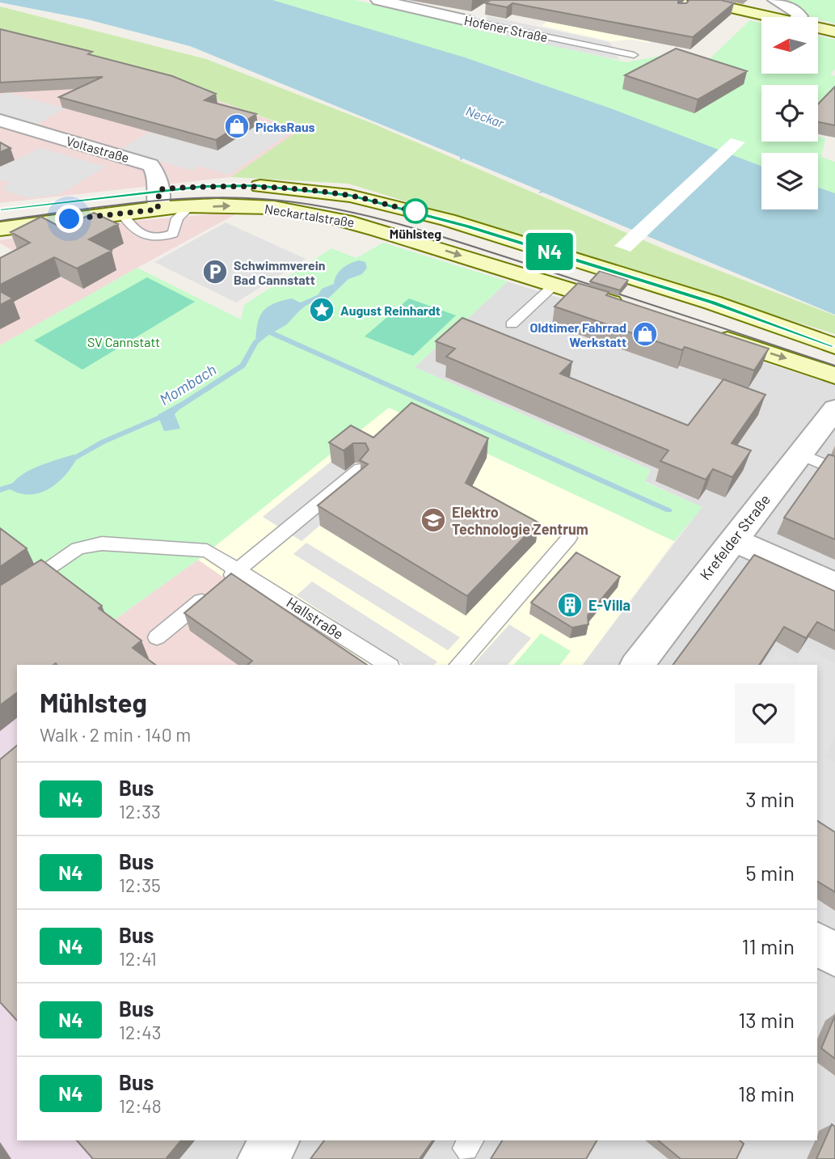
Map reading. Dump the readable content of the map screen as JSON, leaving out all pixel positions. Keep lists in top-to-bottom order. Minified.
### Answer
{"streets":{"main road":["Neckartalstraße"],"street":["Hofener Straße","Voltastraße","Krefelder Straße"],"lane":["Hallstraße"]},"crossings":[["Voltastraße","Neckartalstraße"]],"water":["Neckar","Mombach"],"parks":["SV Cannstatt"],"places":{"shop":["PicksRaus","Oldtimer Fahrrad Werkstatt"],"other":["Mühlsteg"],"parking":["Schwimmverein Bad Cannstatt"],"place":["August Reinhardt"],"school or university":["Elektro Technologie Zentrum"],"building":["E-Villa"]},"lines":["bus line N4"],"north":"left","page":{"on_map":"N4","heading":["Mühlsteg","Walk · 2 min · 140 m"],"list":[{"mark":"N4","name":"Bus","note":"12:33","value":"3 min"},{"mark":"N4","name":"Bus","note":"12:35","value":"5 min"},{"mark":"N4","name":"Bus","note":"12:41","value":"11 min"},{"mark":"N4","name":"Bus","note":"12:43","value":"13 min"},{"mark":"N4","name":"Bus","note":"12:48","value":"18 min"}]}}
